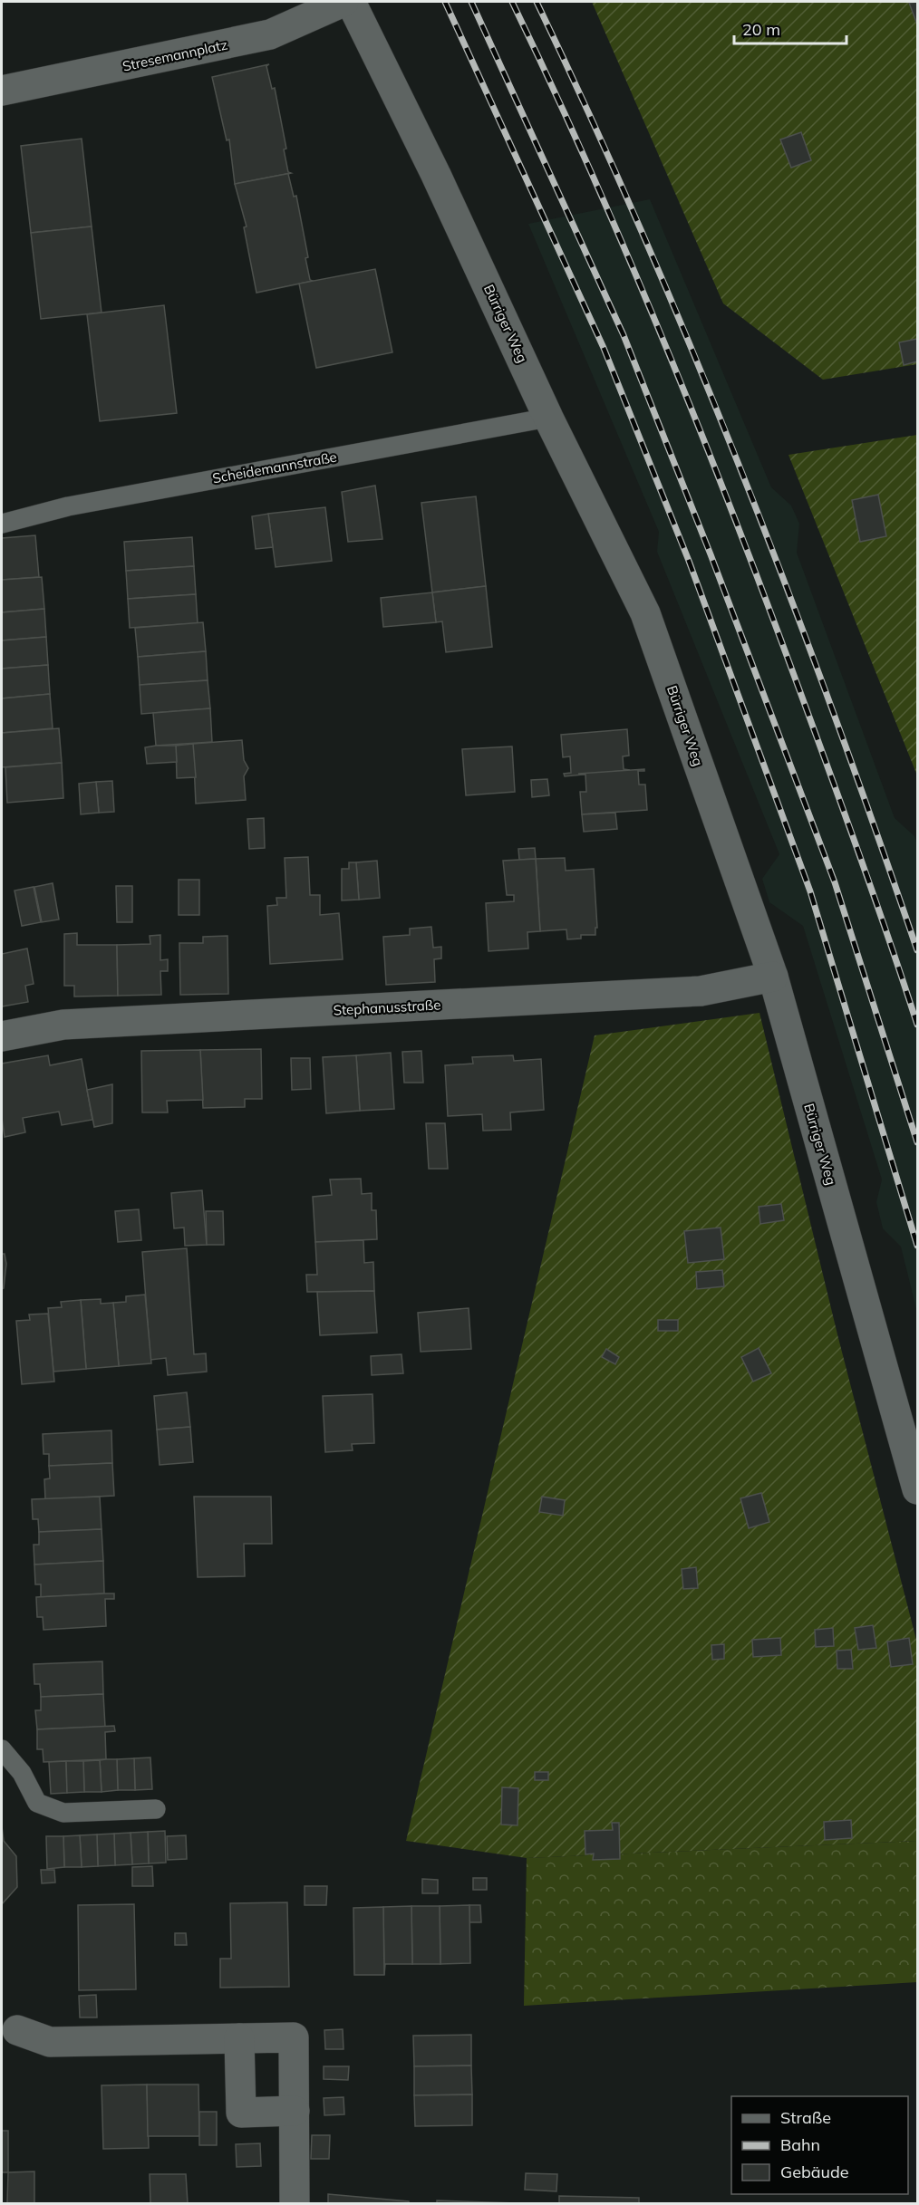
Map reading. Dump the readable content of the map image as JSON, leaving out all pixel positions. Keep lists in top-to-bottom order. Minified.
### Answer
{"streets":{"street":["Stresemannplatz","Bürriger Weg","Stephanusstraße"],"lane":["Scheidemannstraße"]},"crossings":[["Bürriger Weg","Scheidemannstraße"],["Bürriger Weg","Stephanusstraße"]],"legend":["Straße","Bahn","Gebäude"],"scale_bar":"20 m"}
